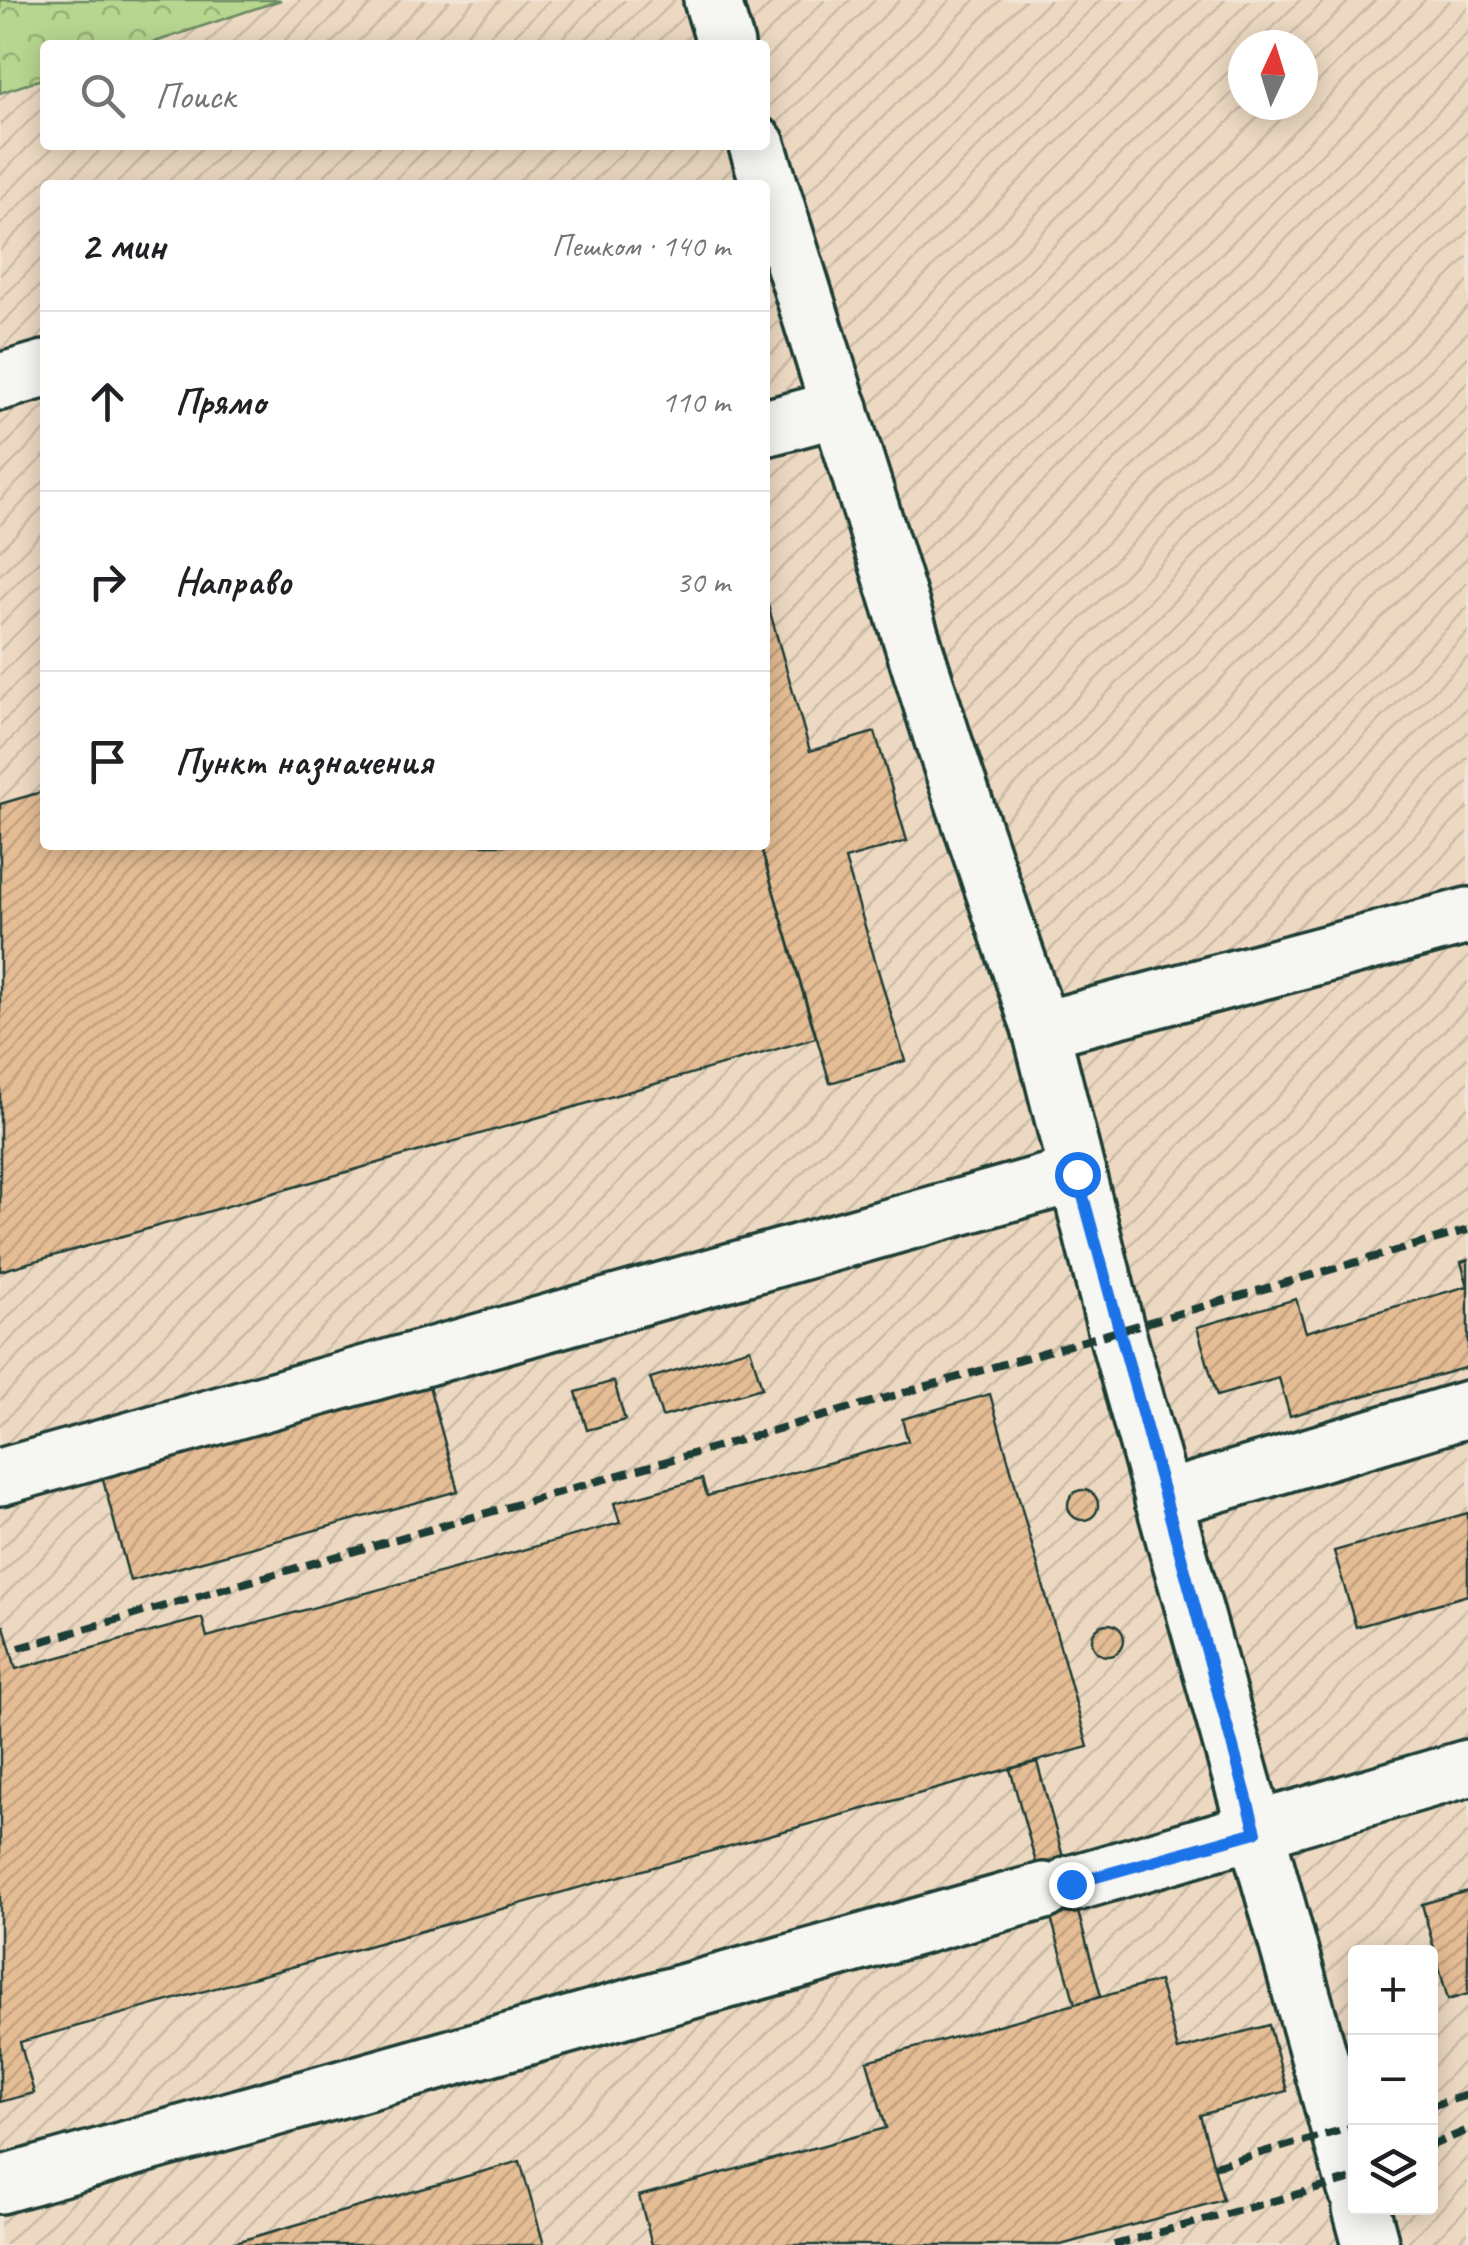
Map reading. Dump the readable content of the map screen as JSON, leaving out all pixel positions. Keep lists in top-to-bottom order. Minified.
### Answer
{"north":"top","page":{"search":"Поиск","heading":["2 мин","Пешком · 140 m"],"list":[["Прямо","110 m"],["Направо","30 m"],"Пункт назначения"],"map_buttons":["+","−"]}}
